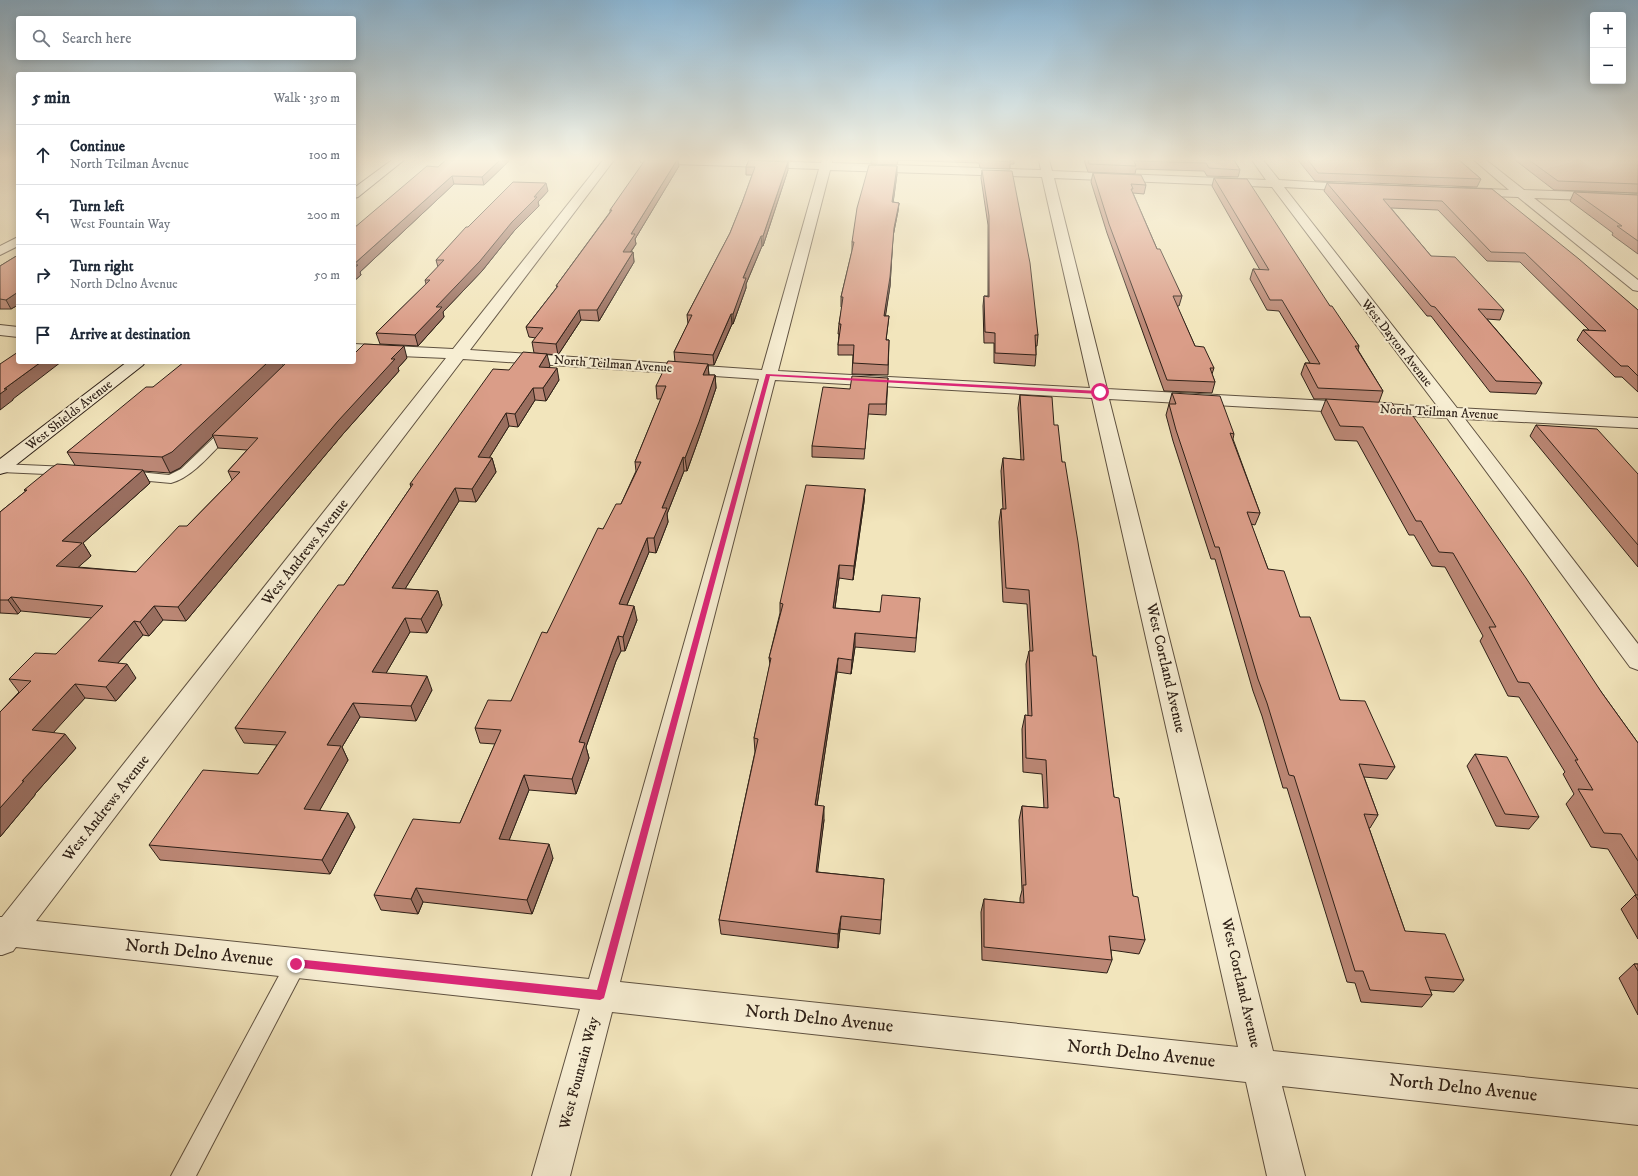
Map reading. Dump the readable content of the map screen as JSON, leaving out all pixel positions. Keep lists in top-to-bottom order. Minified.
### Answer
{"streets":{"street":["West Dayton Avenue","North Teilman Avenue","West Shields Avenue","West Andrews Avenue","West Cortland Avenue","North Delno Avenue","West Fountain Way"]},"crossings":[["West Dayton Avenue","North Teilman Avenue"],["North Teilman Avenue","West Andrews Avenue"],["North Teilman Avenue","West Cortland Avenue"],["North Teilman Avenue","West Fountain Way"],["West Andrews Avenue","North Delno Avenue"],["West Cortland Avenue","North Delno Avenue"],["North Delno Avenue","West Fountain Way"]],"page":{"map_buttons":["+","−"],"search":"Search here","heading":["5 min","Walk · 350 m"],"list":[["Continue","North Teilman Avenue","100 m"],["Turn left","West Fountain Way","200 m"],["Turn right","North Delno Avenue","50 m"],"Arrive at destination"]}}
